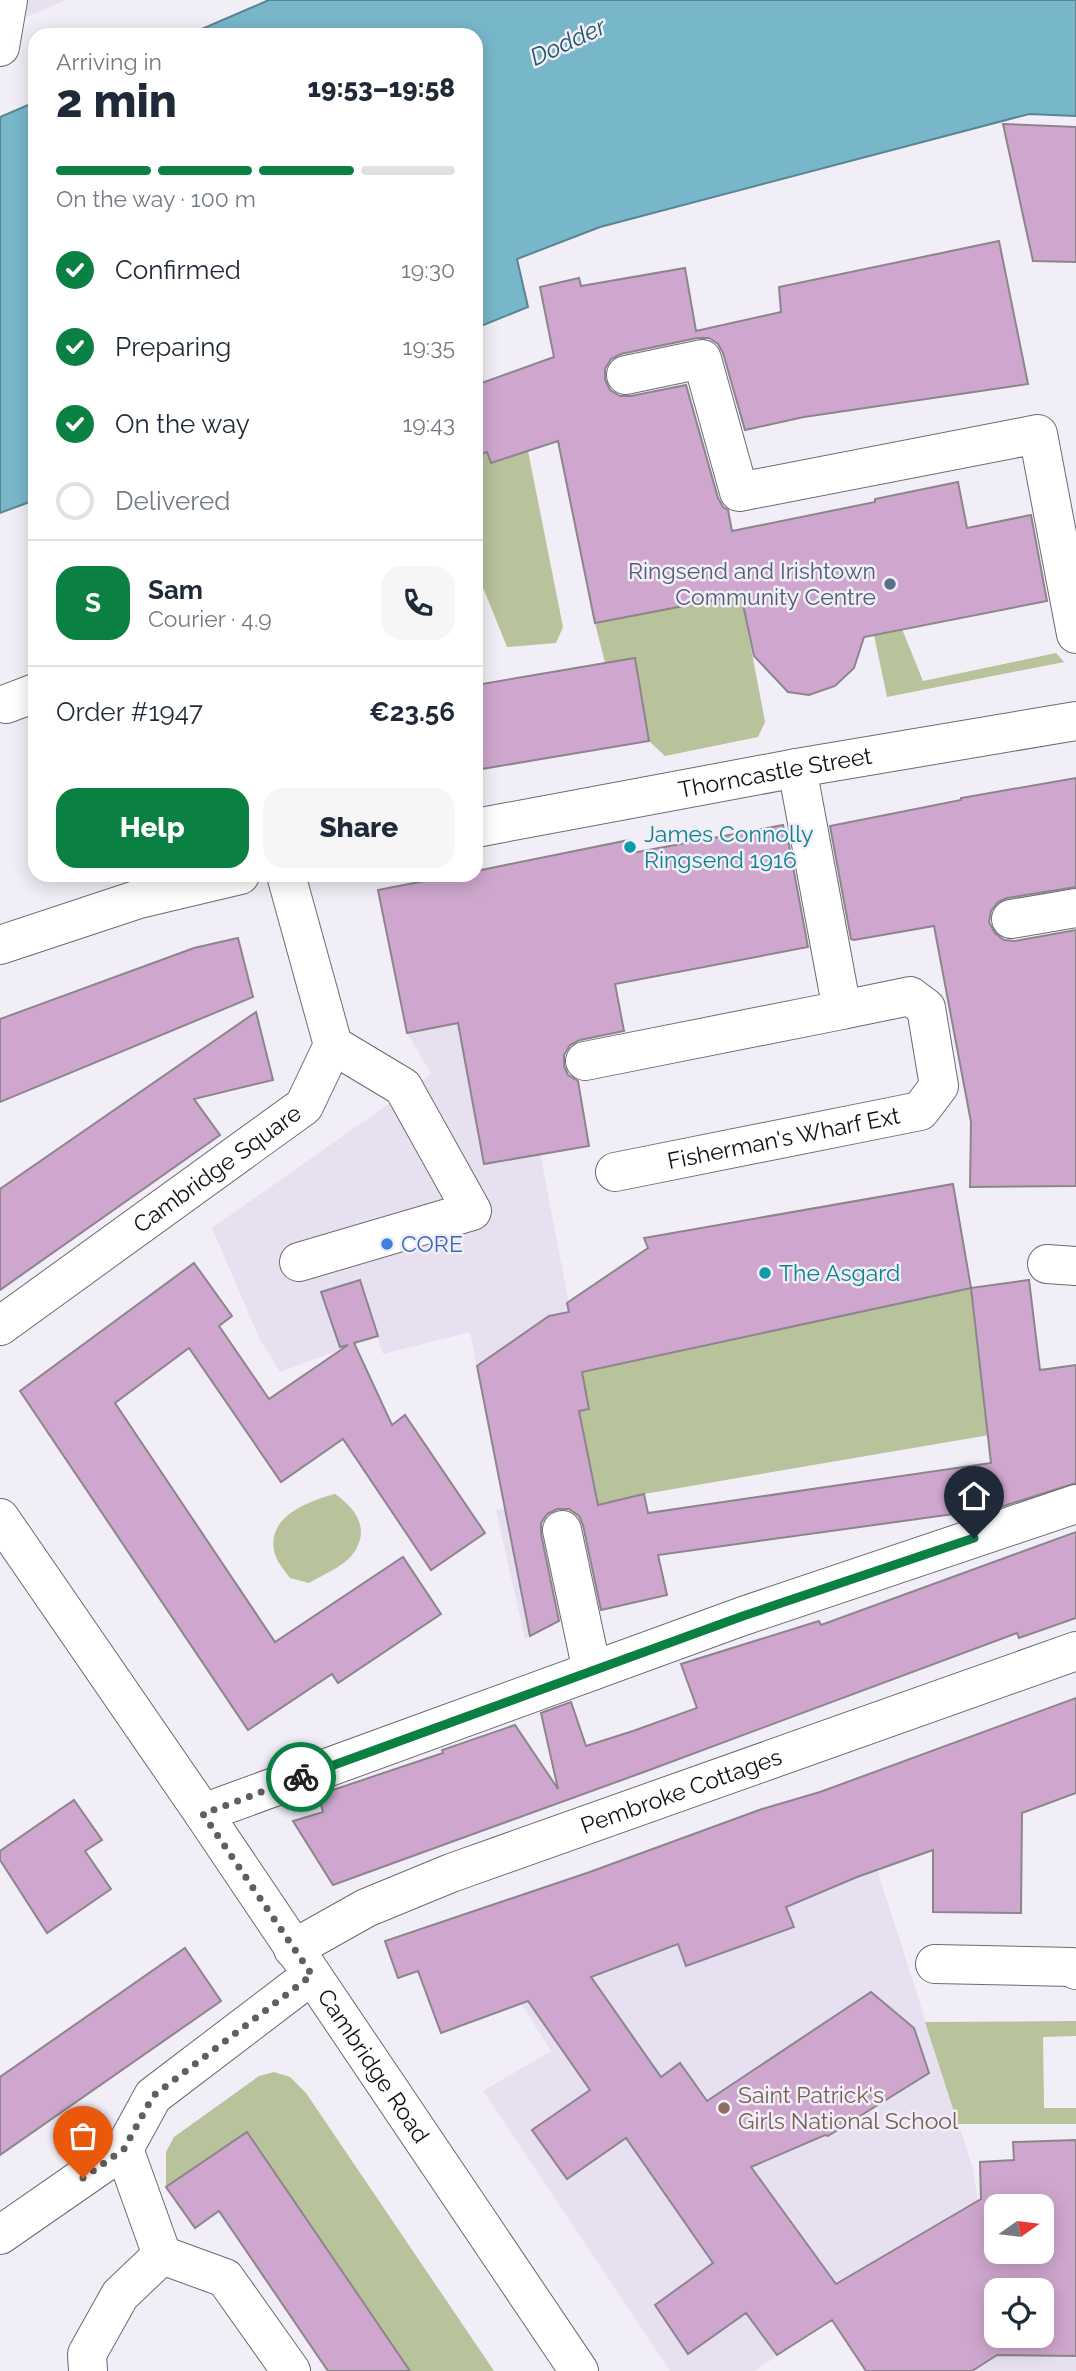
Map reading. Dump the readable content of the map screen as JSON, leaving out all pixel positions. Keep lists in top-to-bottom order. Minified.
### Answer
{"streets":{"street":["Thorncastle Street","Fisherman's Wharf Ext","Cambridge Square","Pembroke Cottages","Cambridge Road"]},"crossings":[["Pembroke Cottages","Cambridge Road"]],"water":["Dodder"],"places":["Ringsend and Irishtown Community Centre","James Connolly Ringsend 1916","CORE","The Asgard","Saint Patrick's Girls National School"],"north":"right","page":{"heading":["2 min","Arriving in","19:53–19:58"],"panel":["Sam","Courier · 4.9","Order #1947","€23.56"],"bar":"On the way · 100 m","list":[["Confirmed","19:30"],["Preparing","19:35"],["On the way","19:43"],"Delivered"],"round":"S","buttons":["Help","Share"]}}
